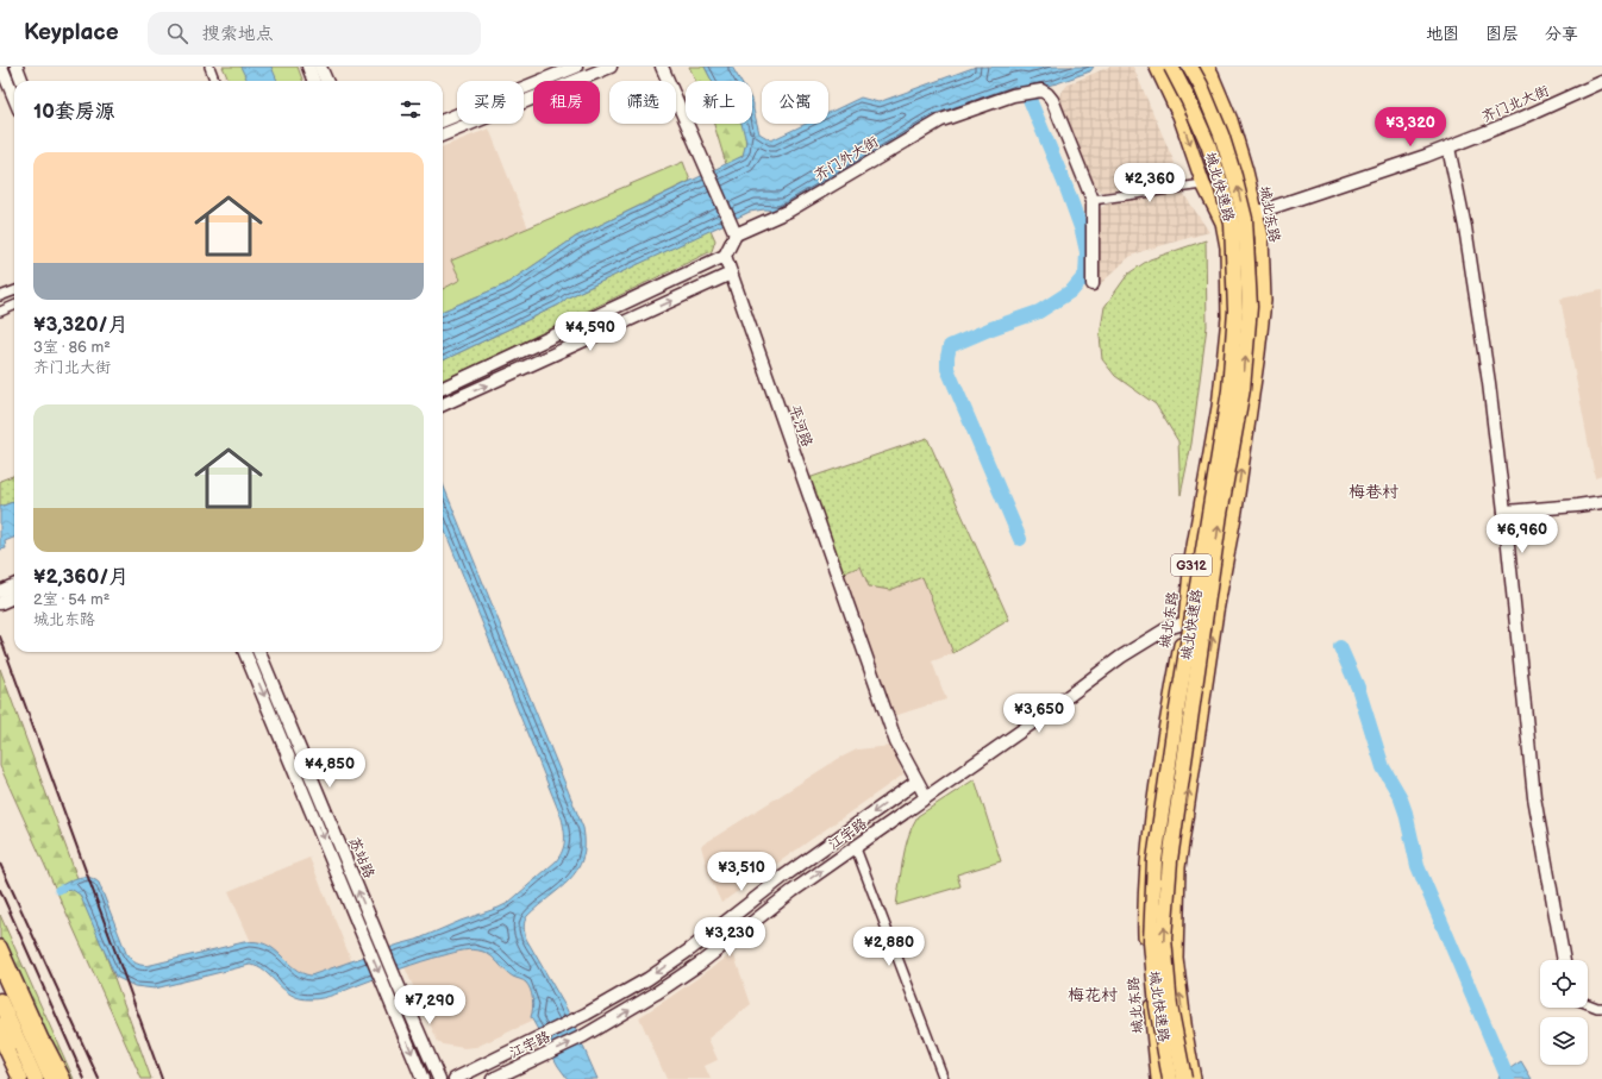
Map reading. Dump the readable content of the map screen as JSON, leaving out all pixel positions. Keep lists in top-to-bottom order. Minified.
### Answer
{"streets":{"highway":["城北快速路"],"main road":["齐门北大街","齐门外大街","城北东路","平河路","G312","江宇路","苏站路"]},"crossings":[["齐门北大街","城北东路"],["城北东路","江宇路"],["平河路","江宇路"]],"districts":["梅巷村","梅花村"],"page":{"header":"Keyplace","search":"搜索地点","nav":["地图","图层","分享"],"chip":["买房","租房","筛选","新上","公寓"],"heading":"10套房源","price":["¥3,320","¥2,360","¥4,590","¥6,960","¥3,650","¥4,850","¥3,510","¥3,230","¥2,880","¥7,290"],"list":[{"name":"¥3,320/月","note":"3室 · 86 m² · 齐门北大街"},{"name":"¥2,360/月","note":"2室 · 54 m² · 城北东路"}]}}
